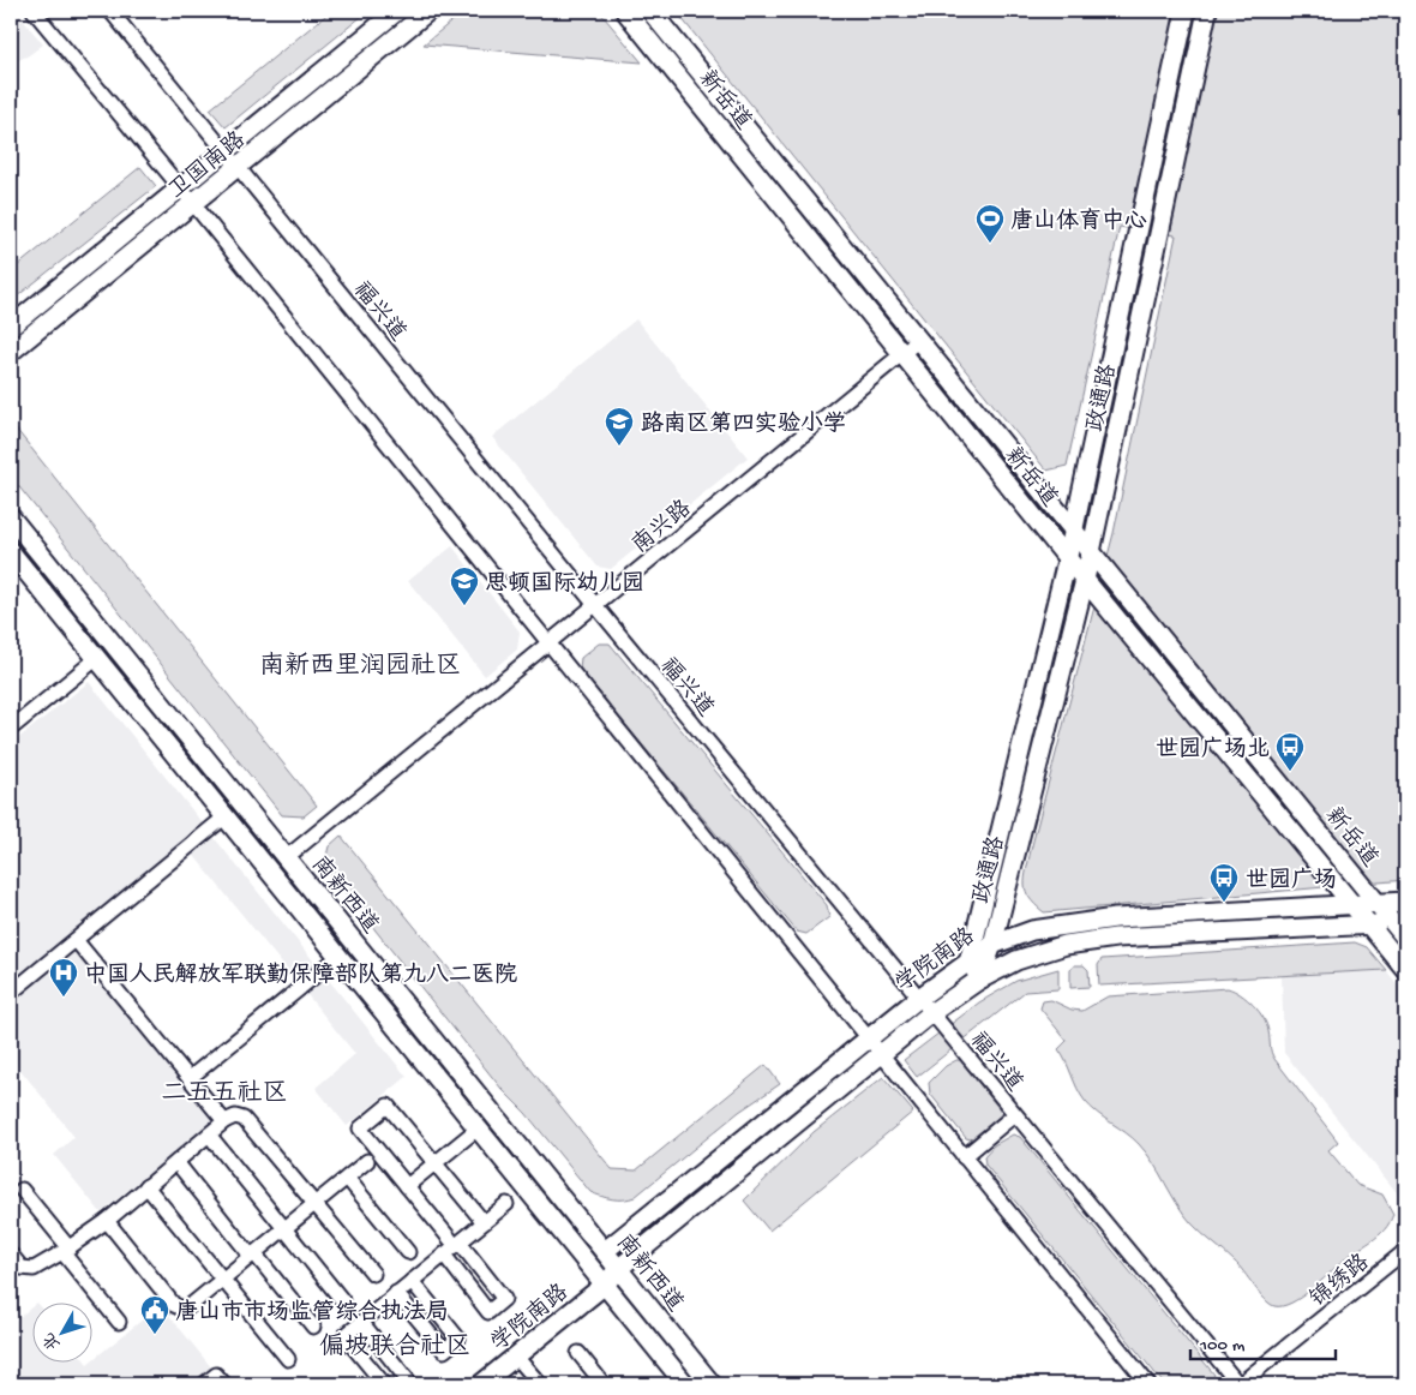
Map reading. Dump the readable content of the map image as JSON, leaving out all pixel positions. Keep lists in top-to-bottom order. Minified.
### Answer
{"streets":{"main road":["新岳道","卫国南路","政通路","南新西道","学院南路"],"street":["福兴道","南兴路","锦绣路"]},"crossings":[["新岳道","政通路"],["新岳道","南兴路"],["新岳道","学院南路"],["卫国南路","福兴道"],["福兴道","南兴路"],["福兴道","学院南路"],["福兴道","锦绣路"],["政通路","学院南路"],["南兴路","南新西道"],["南新西道","学院南路"]],"districts":["南新西里润园社区","二五五社区","偏坡联合社区"],"places":{"sports":["唐山体育中心"],"school or university":["路南区第四实验小学","思顿国际幼儿园"],"bus stop":["世园广场北","世园广场"],"hospital":["中国人民解放军联勤保障部队第九八二医院"],"public building":["唐山市市场监管综合执法局"]},"scale_bar":"100 m","north":"bottom left"}
